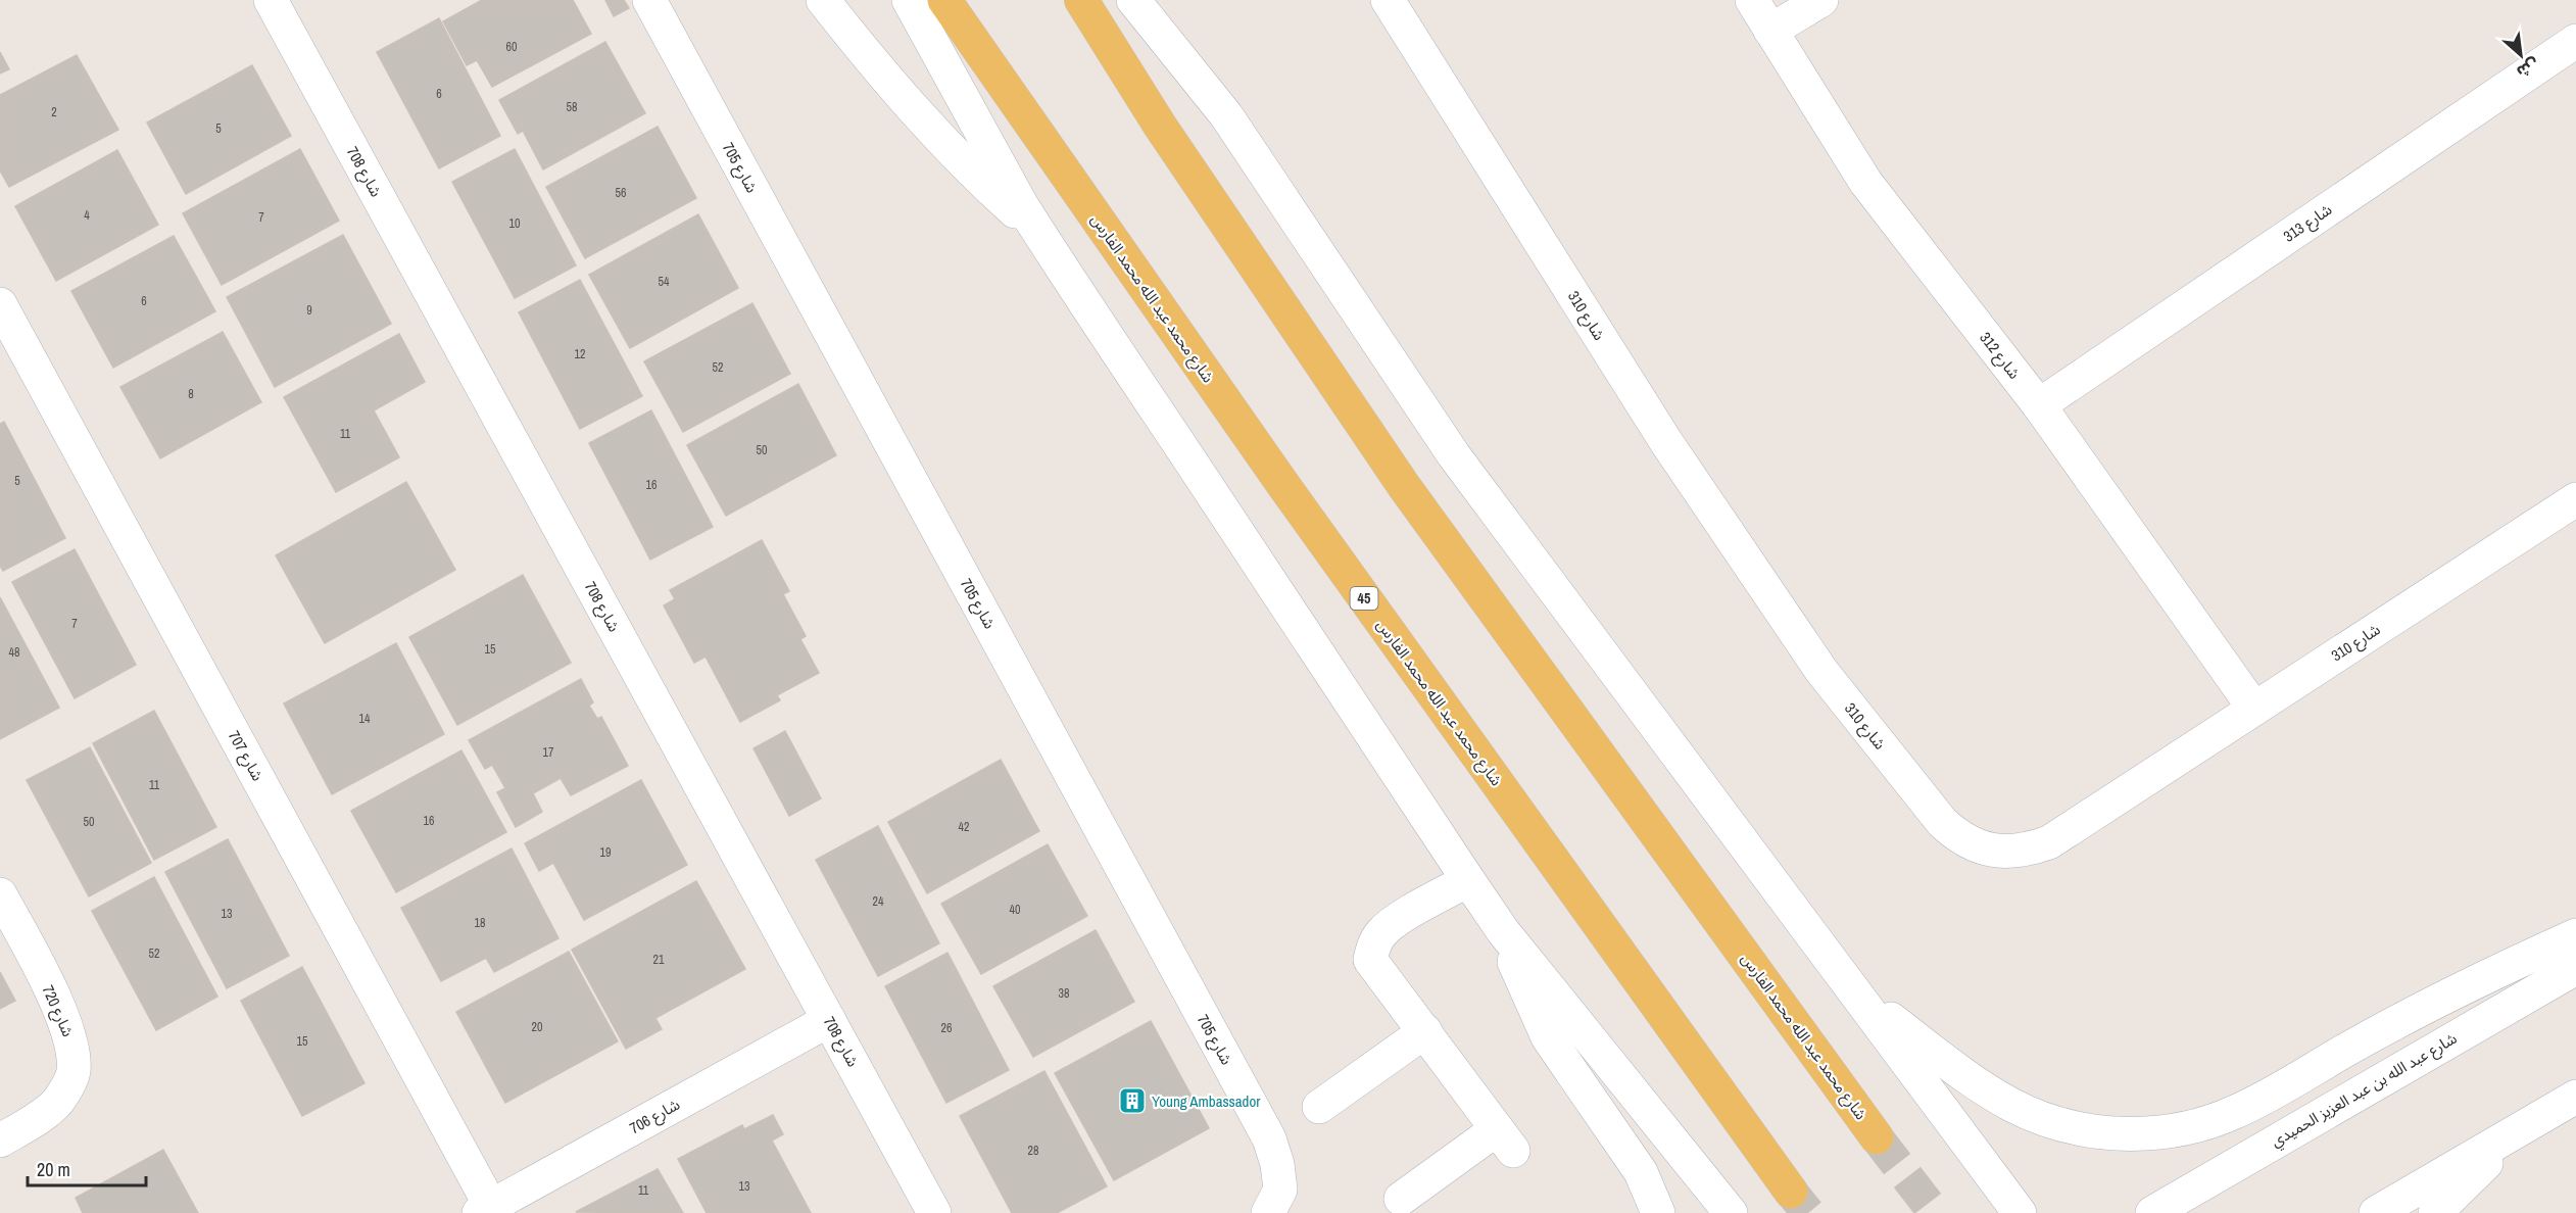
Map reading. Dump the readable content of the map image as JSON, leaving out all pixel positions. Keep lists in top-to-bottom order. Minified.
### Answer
{"streets":{"main road":["شارع محمد عبد الله محمد الفارس","45"],"street":["شارع 705","شارع 708","شارع 313","شارع 310","شارع 312","شارع 707","شارع 720","شارع عبد الله بن عبد العزيز الحميدي","شارع 706"]},"crossings":[["شارع 708","شارع 706"],["شارع 313","شارع 312"],["شارع 310","شارع 312"],["شارع 707","شارع 706"]],"places":{"building":["Young Ambassador"]},"house_numbers":["60","6","58","2","5","56","4","7","10","54","6","9","12","52","8","11","50","5","16","7","15","48","14","17","11","16","50","42","19","24","40","13","18","52","21","38","20","26","15","28","13","11"],"scale_bar":"20 m","north":"bottom right"}
